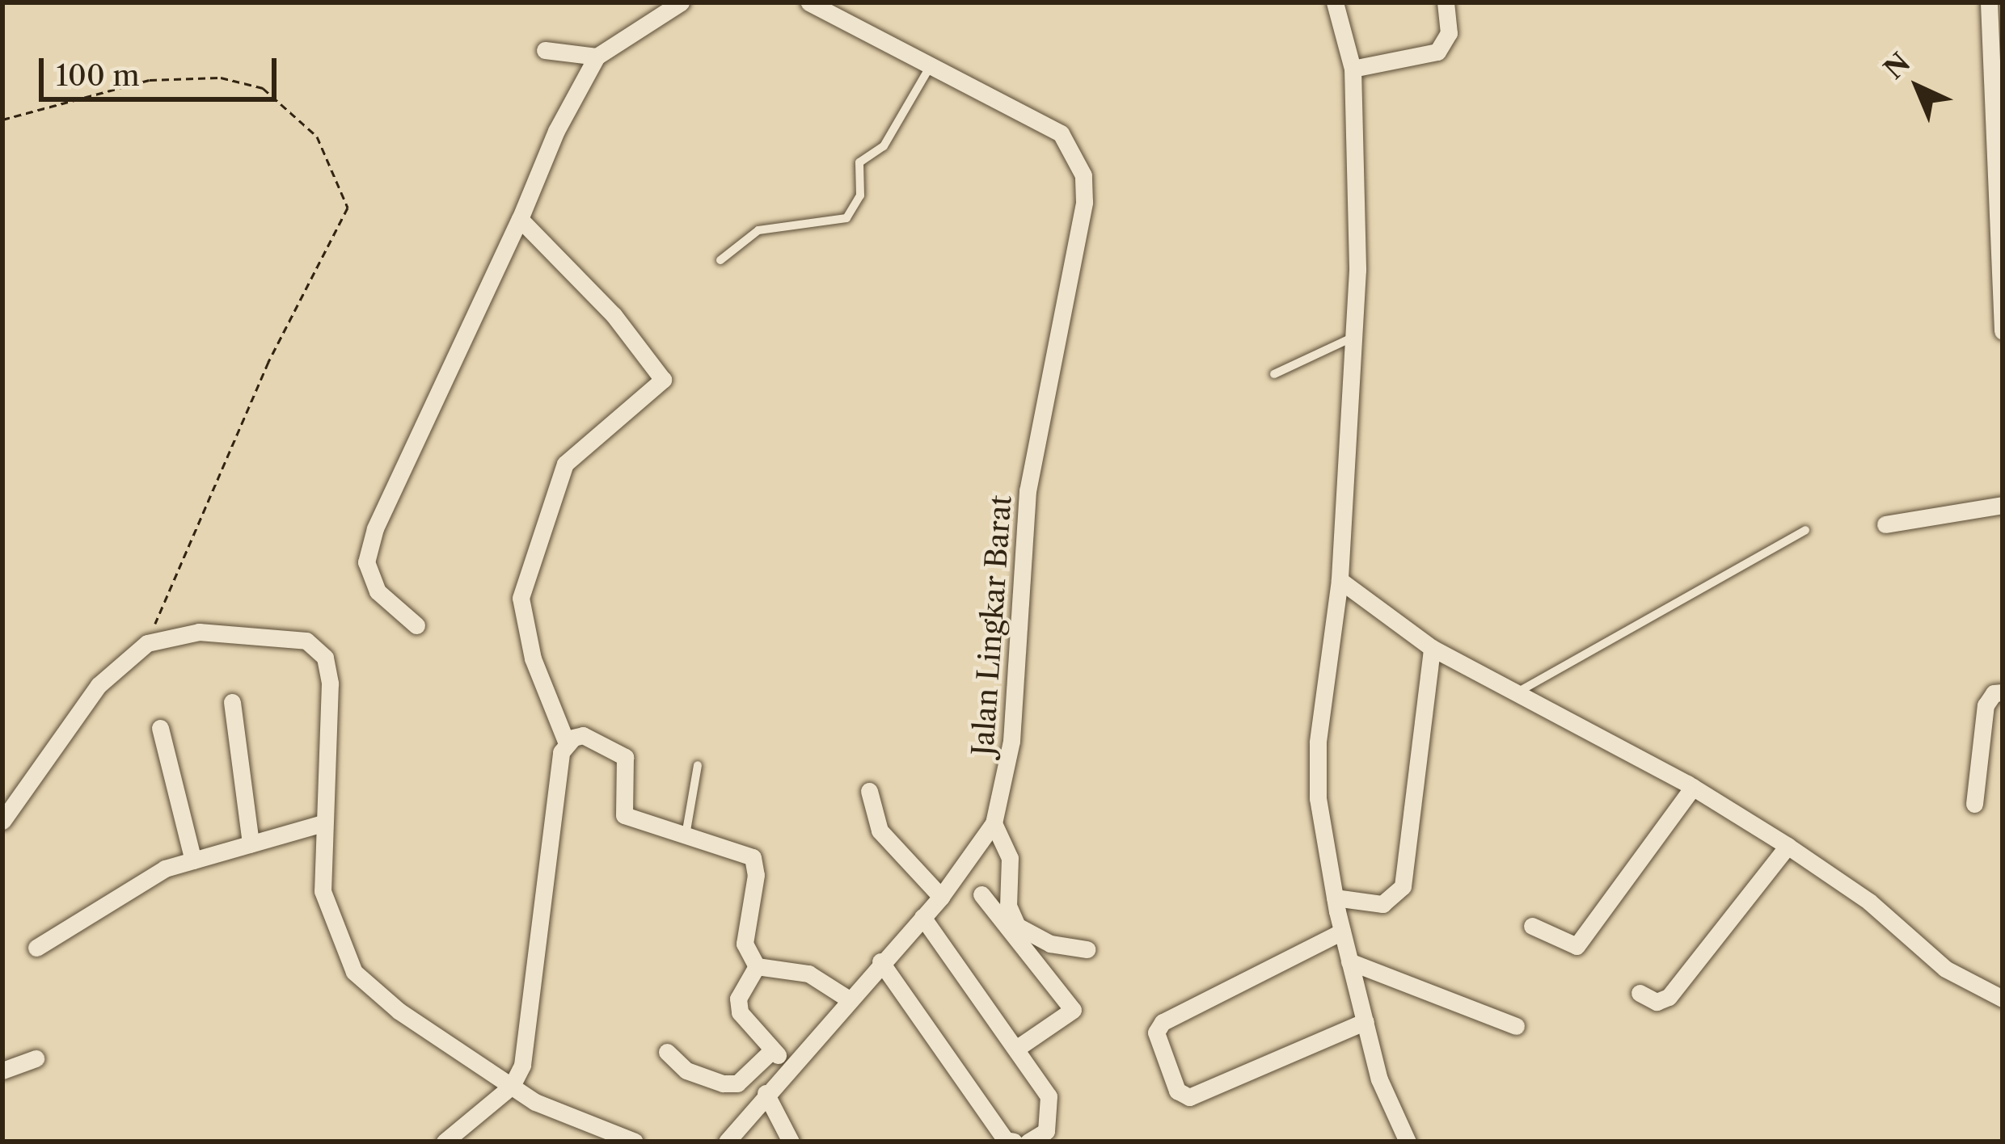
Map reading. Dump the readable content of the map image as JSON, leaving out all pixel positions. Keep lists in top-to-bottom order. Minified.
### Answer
{"streets":{"street":["Jalan Lingkar Barat"]},"scale_bar":"100 m","north":"top left"}
